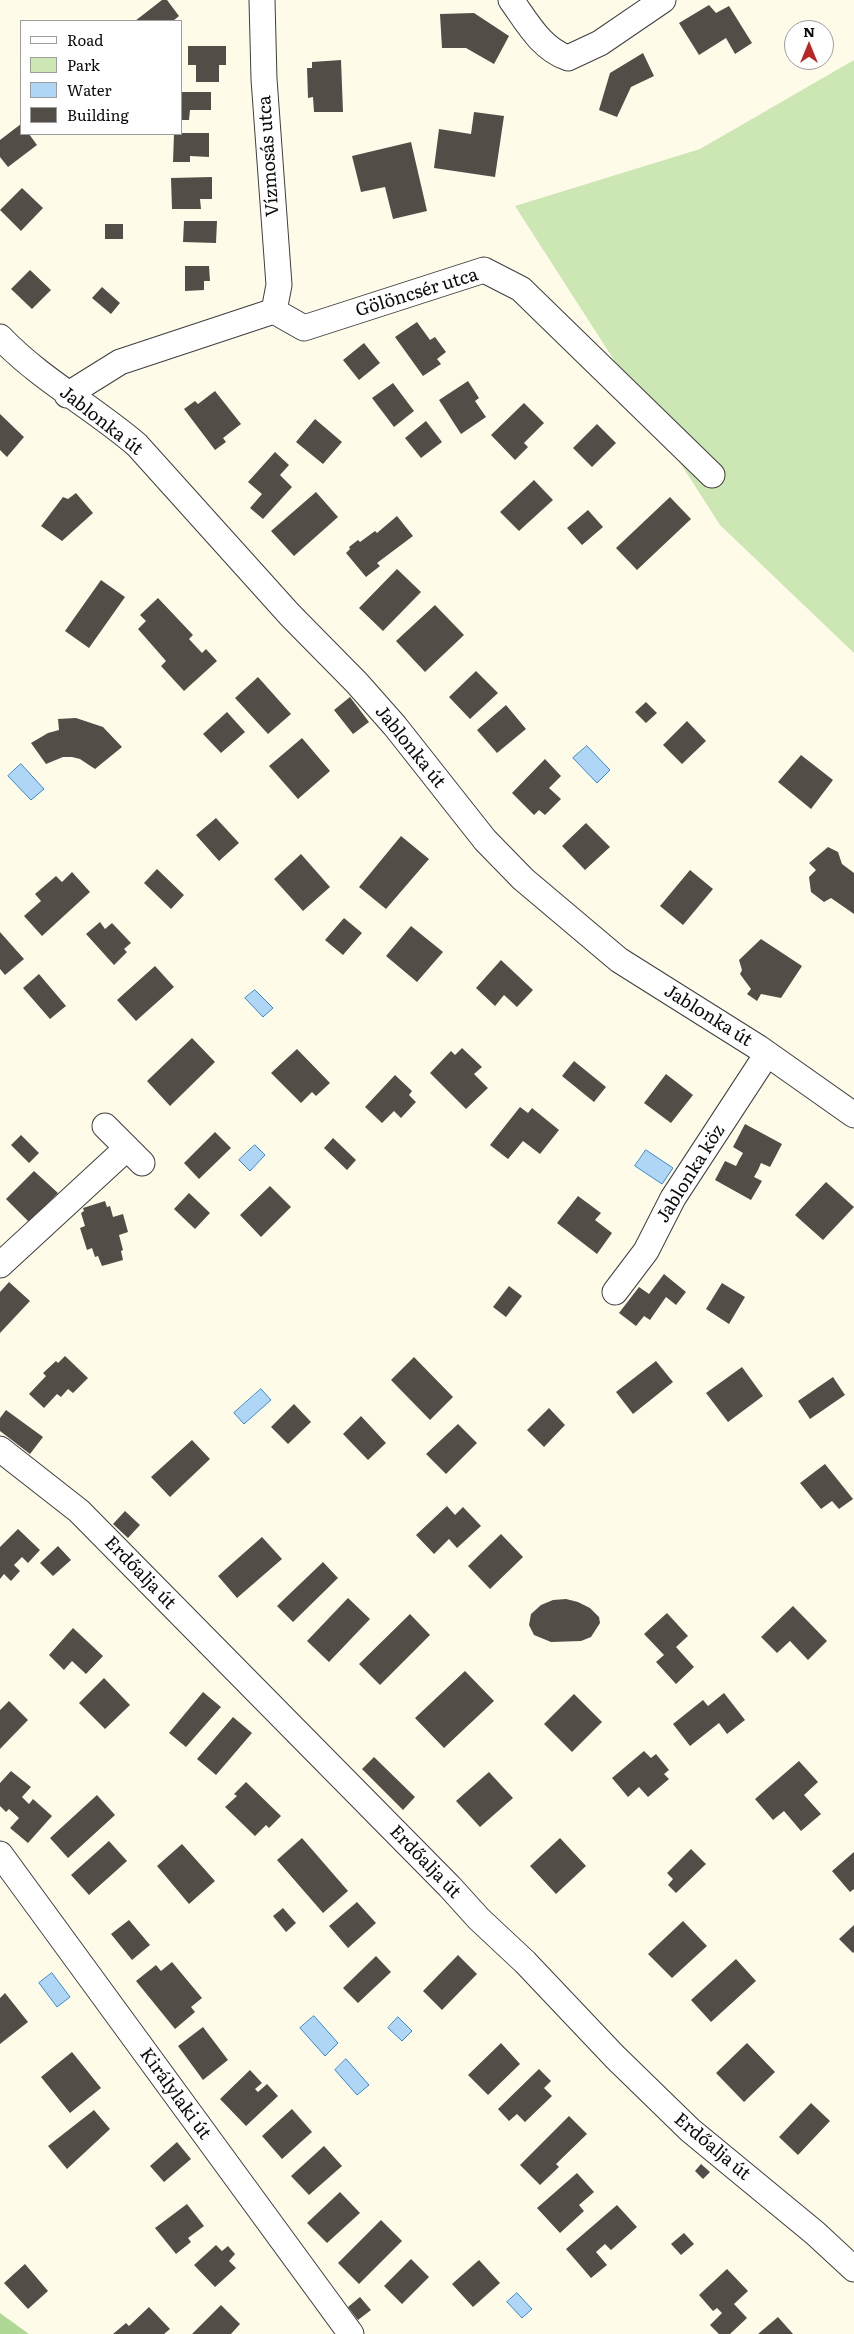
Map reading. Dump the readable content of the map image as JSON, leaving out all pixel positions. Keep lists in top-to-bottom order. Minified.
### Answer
{"streets":{"street":["Vízmosás utca","Gölöncsér utca","Jablonka út","Jablonka köz","Erdőalja út","Királylaki út"]},"crossings":[["Vízmosás utca","Gölöncsér utca"],["Jablonka út","Jablonka köz"]],"legend":["Road","Park","Water","Building"],"north":"top"}
